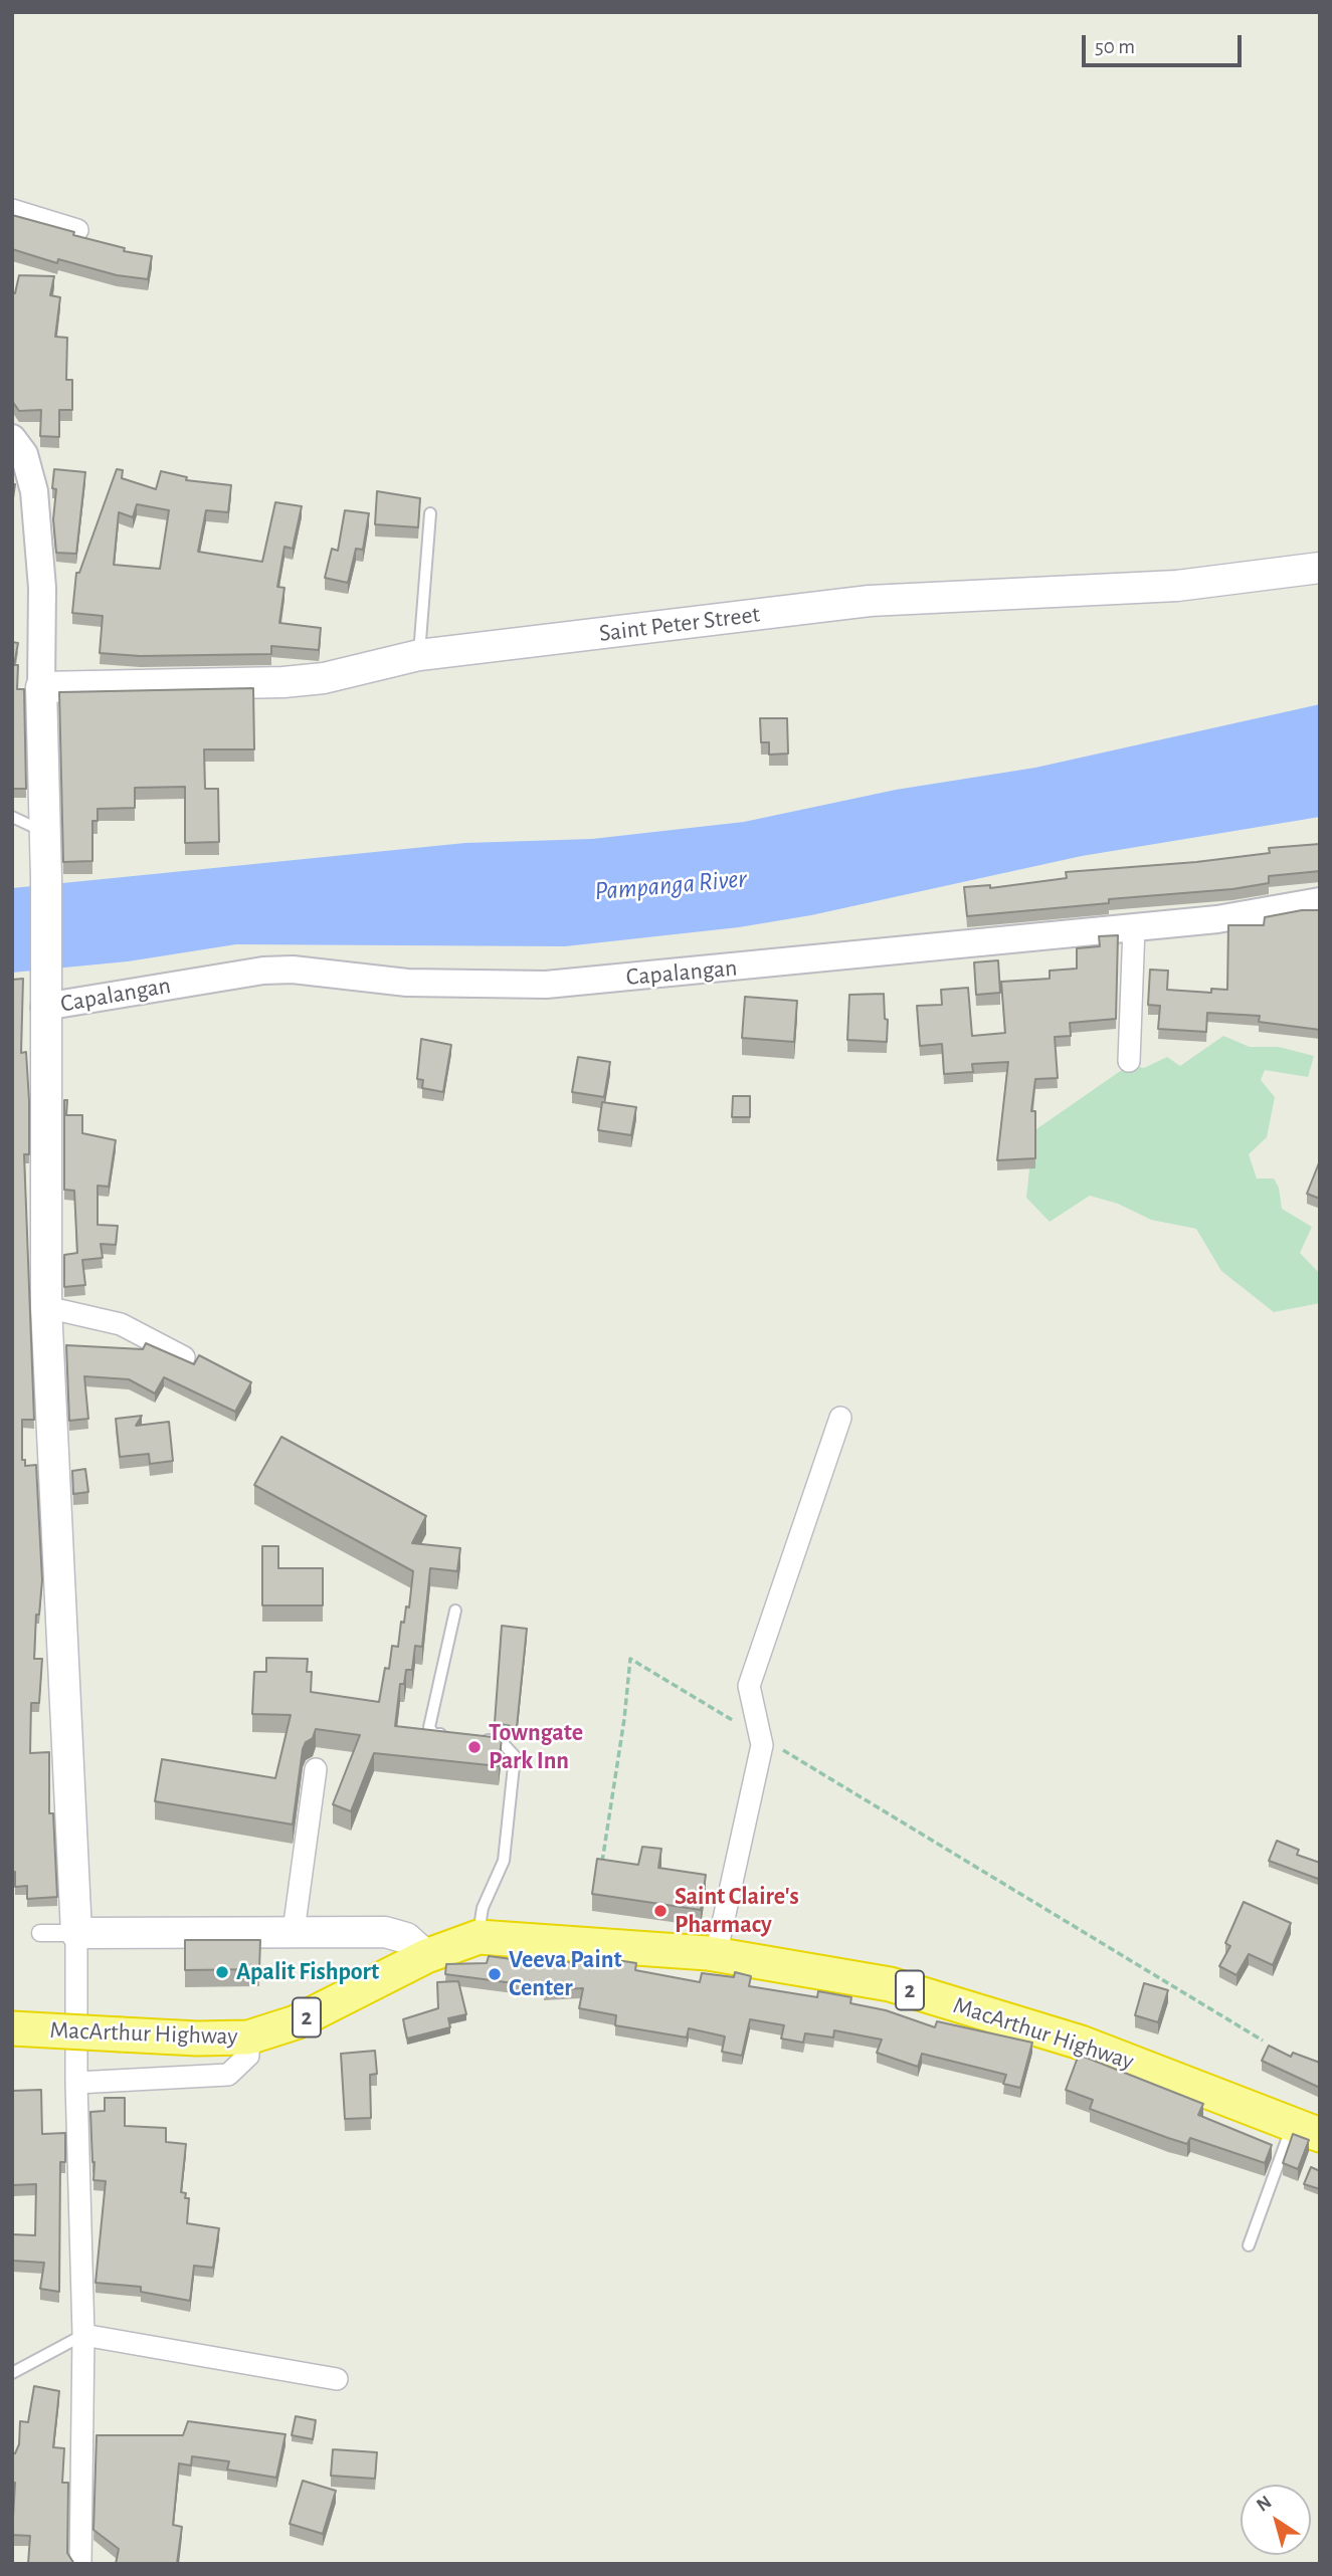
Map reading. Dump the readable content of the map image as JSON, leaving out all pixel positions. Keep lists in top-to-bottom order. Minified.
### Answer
{"streets":{"highway":["2","MacArthur Highway"],"main road":["Saint Peter Street"],"street":["Capalangan"]},"water":["Pampanga River"],"places":["Towngate Park Inn","Saint Claire's Pharmacy","Apalit Fishport","Veeva Paint Center"],"scale_bar":"50 m","north":"top left"}
